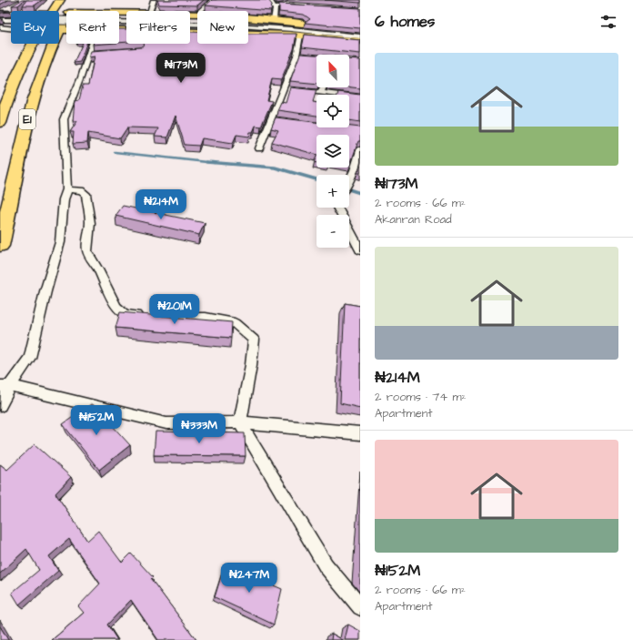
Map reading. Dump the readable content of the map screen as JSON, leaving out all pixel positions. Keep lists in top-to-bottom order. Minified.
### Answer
{"streets":{"highway":["E1"]},"north":"top left","page":{"heading":"6 homes","chip":["Buy","Rent","Filters","New"],"list":[{"name":"₦173M","note":"2 rooms · 66 m² · Akanran Road"},{"name":"₦214M","note":"2 rooms · 74 m² · Apartment"},{"name":"₦152M","note":"2 rooms · 66 m² · Apartment"}],"price":["₦173M","₦214M","₦201M","₦152M","₦333M","₦247M"],"map_buttons":["+","−"]}}
